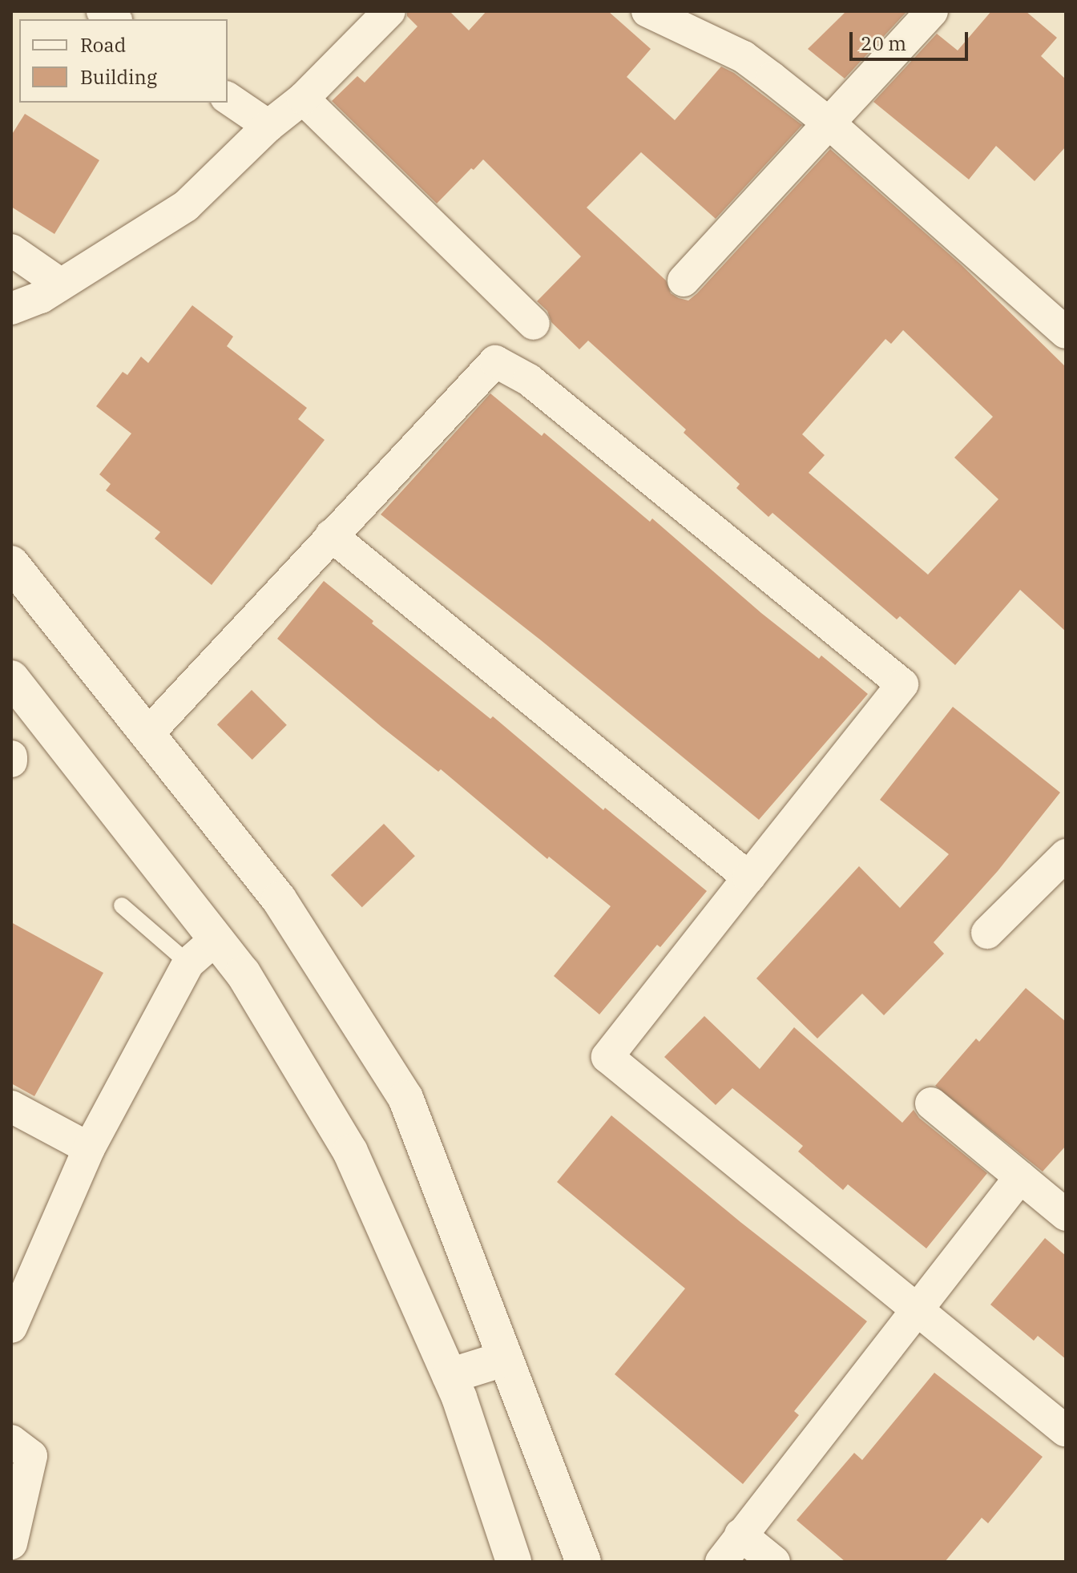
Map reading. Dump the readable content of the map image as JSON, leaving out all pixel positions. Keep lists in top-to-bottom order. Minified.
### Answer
{"legend":["Road","Building"],"scale_bar":"20 m"}
